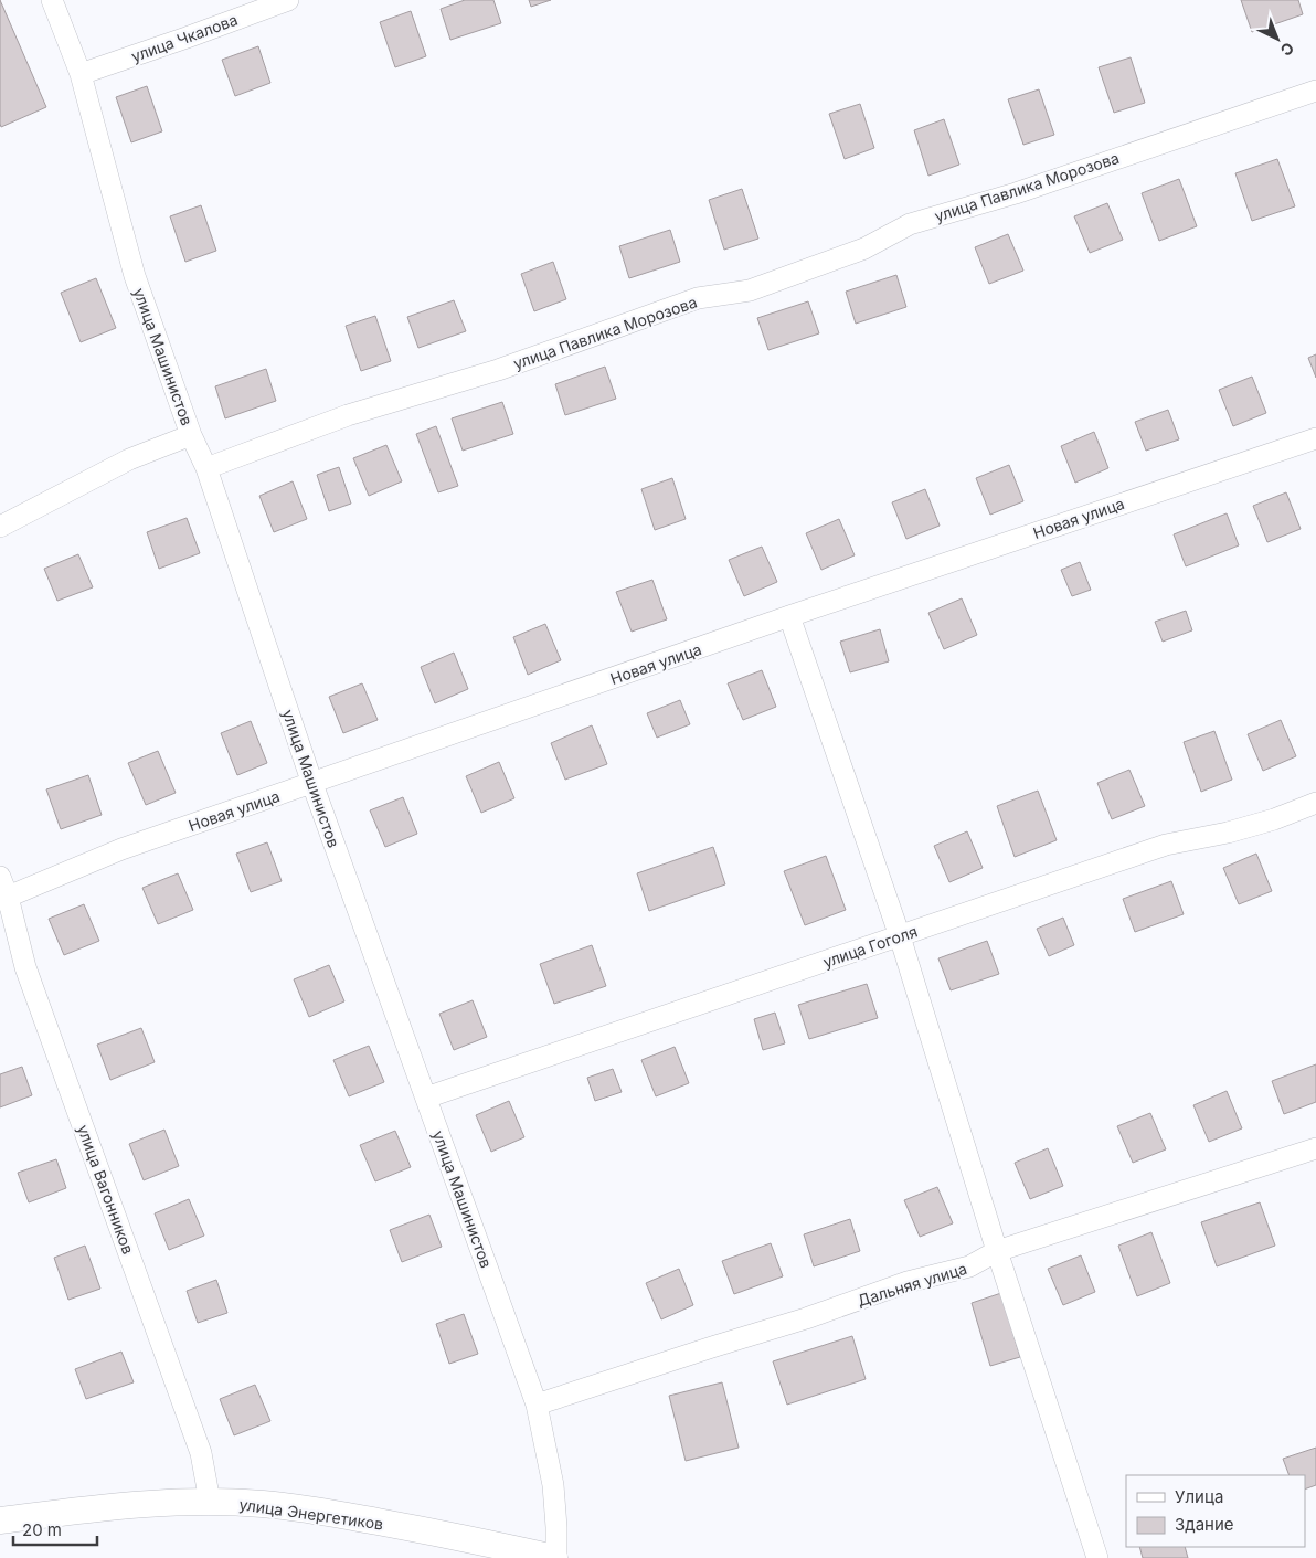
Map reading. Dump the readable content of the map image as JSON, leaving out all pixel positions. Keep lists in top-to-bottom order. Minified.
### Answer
{"streets":{"street":["улица Чкалова","улица Павлика Морозова","улица Машинистов","Новая улица","улица Гоголя","улица Вагонников","Дальняя улица","улица Энергетиков"]},"crossings":[["улица Чкалова","улица Машинистов"],["улица Павлика Морозова","улица Машинистов"],["улица Машинистов","Новая улица"],["улица Машинистов","улица Гоголя"],["улица Машинистов","Дальняя улица"],["улица Машинистов","улица Энергетиков"],["Новая улица","улица Вагонников"],["улица Вагонников","улица Энергетиков"]],"legend":["Улица","Здание"],"scale_bar":"20 m","north":"bottom right"}
